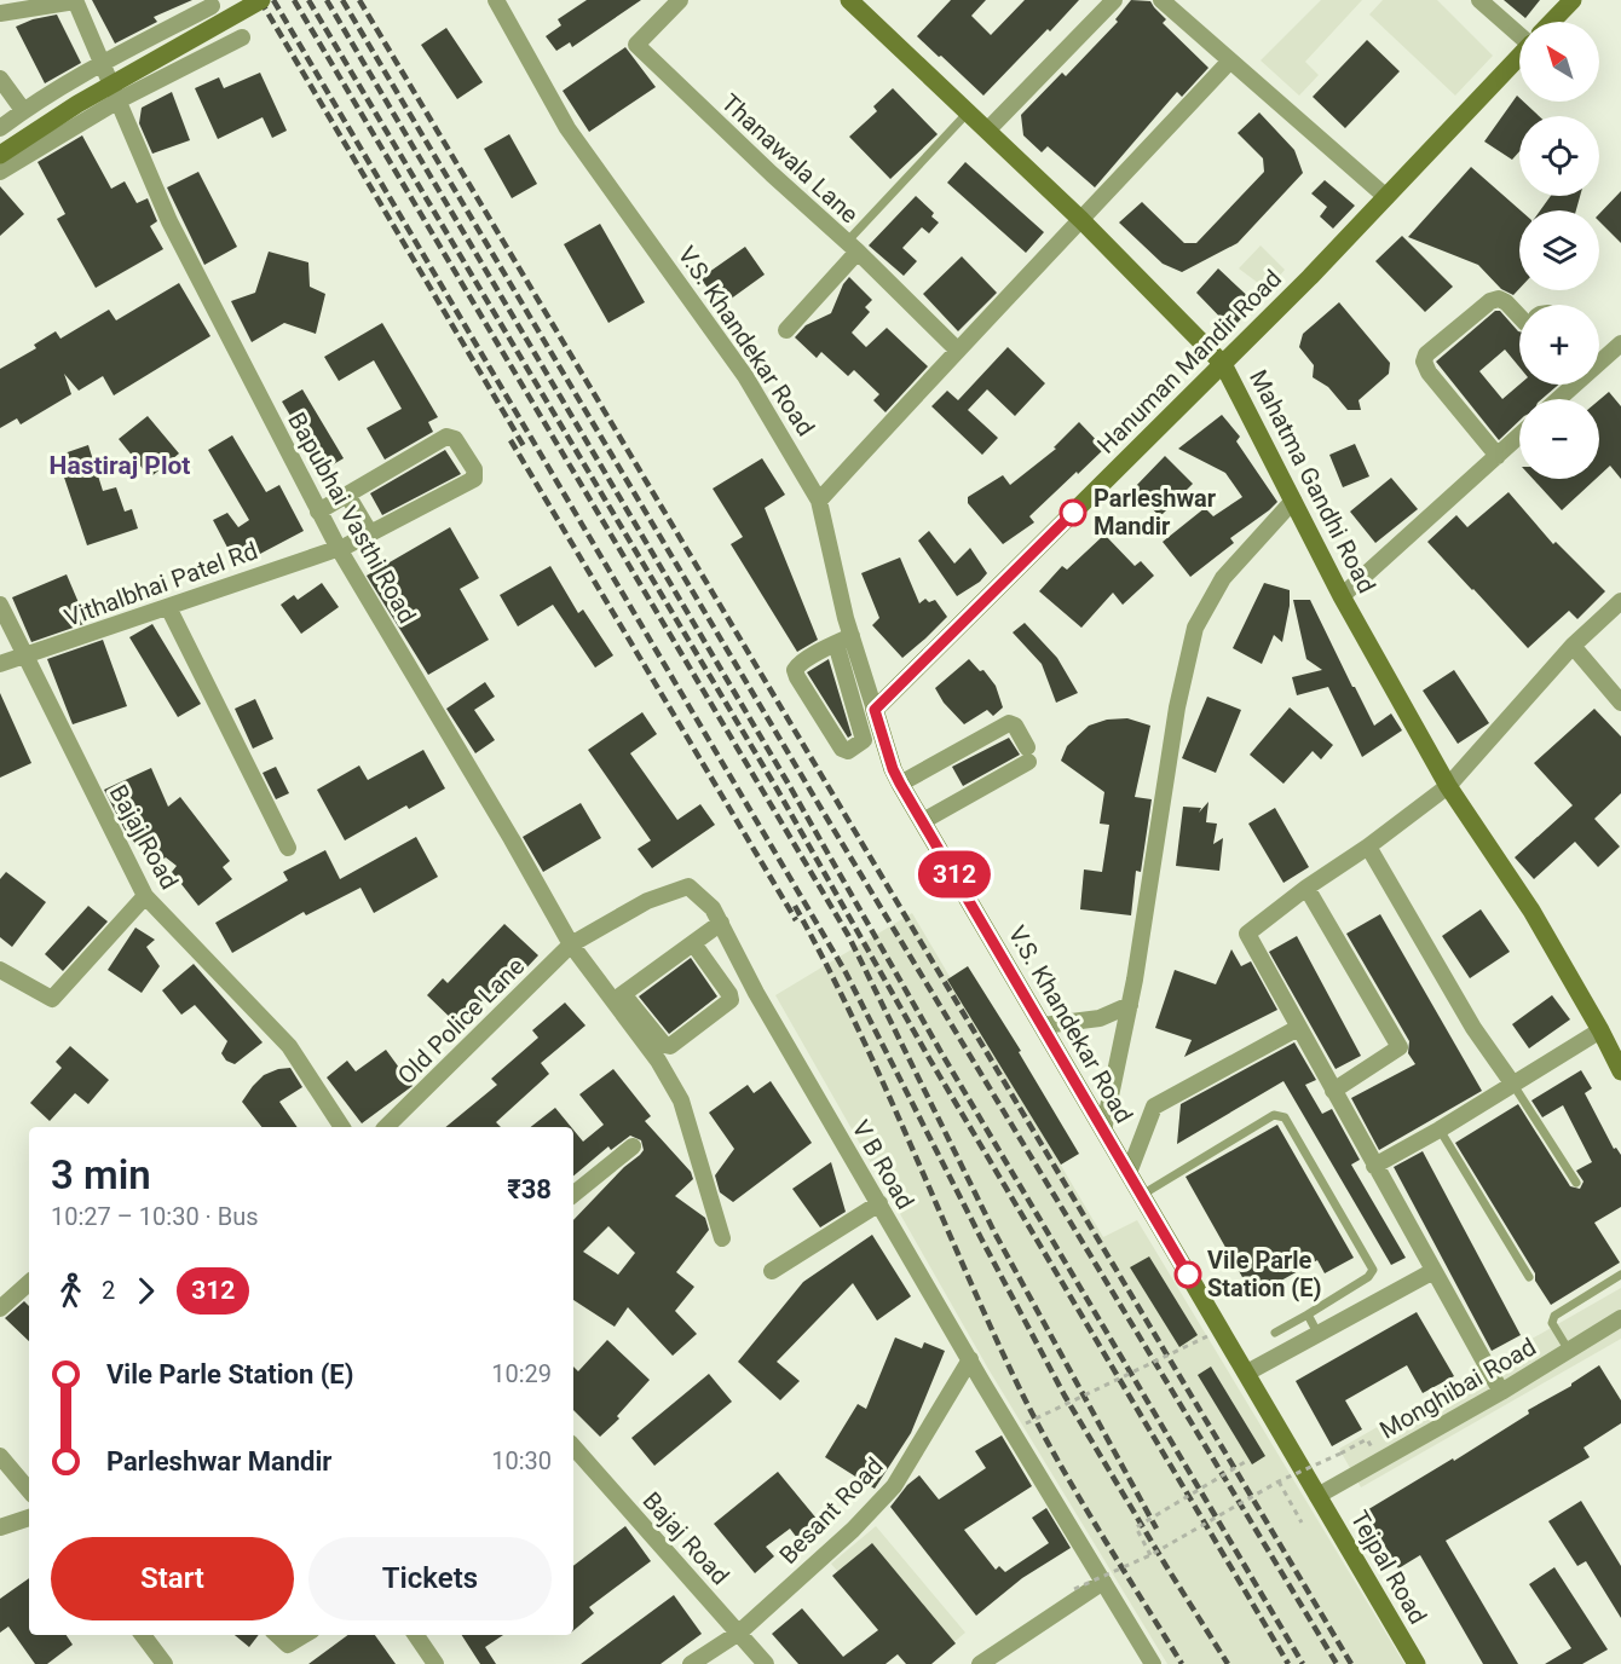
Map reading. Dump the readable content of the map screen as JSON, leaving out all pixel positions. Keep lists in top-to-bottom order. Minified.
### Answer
{"streets":{"street":["Thanawala Lane","V.S. Khandekar Road","Hanuman Mandir Road","Mahatma Gandhi Road","Bapubhai Vasthi Road","Vithalbhai Patel Rd","Bajaj Road","Old Police Lane","V B Road","Monghibai Road","Besant Road","Tejpal Road"]},"crossings":[["V.S. Khandekar Road","Hanuman Mandir Road"],["V.S. Khandekar Road","Monghibai Road"],["V.S. Khandekar Road","Tejpal Road"],["Hanuman Mandir Road","Mahatma Gandhi Road"],["Bapubhai Vasthi Road","Vithalbhai Patel Rd"],["Bapubhai Vasthi Road","Old Police Lane"],["Vithalbhai Patel Rd","Bajaj Road"],["Bajaj Road","Besant Road"],["Old Police Lane","V B Road"],["V B Road","Besant Road"],["Monghibai Road","Tejpal Road"]],"districts":["Hastiraj Plot"],"places":["Parleshwar Mandir","Vile Parle Station (E)"],"lines":["bus line 312"],"north":"top left","page":{"on_map":"312","map_buttons":["+","−"],"heading":["3 min","10:27 – 10:30 · Bus","₹38"],"legs":["2","312"],"list":[{"name":"Vile Parle Station (E)","value":"10:29"},{"name":"Parleshwar Mandir","value":"10:30"}],"buttons":["Start","Tickets"]}}
